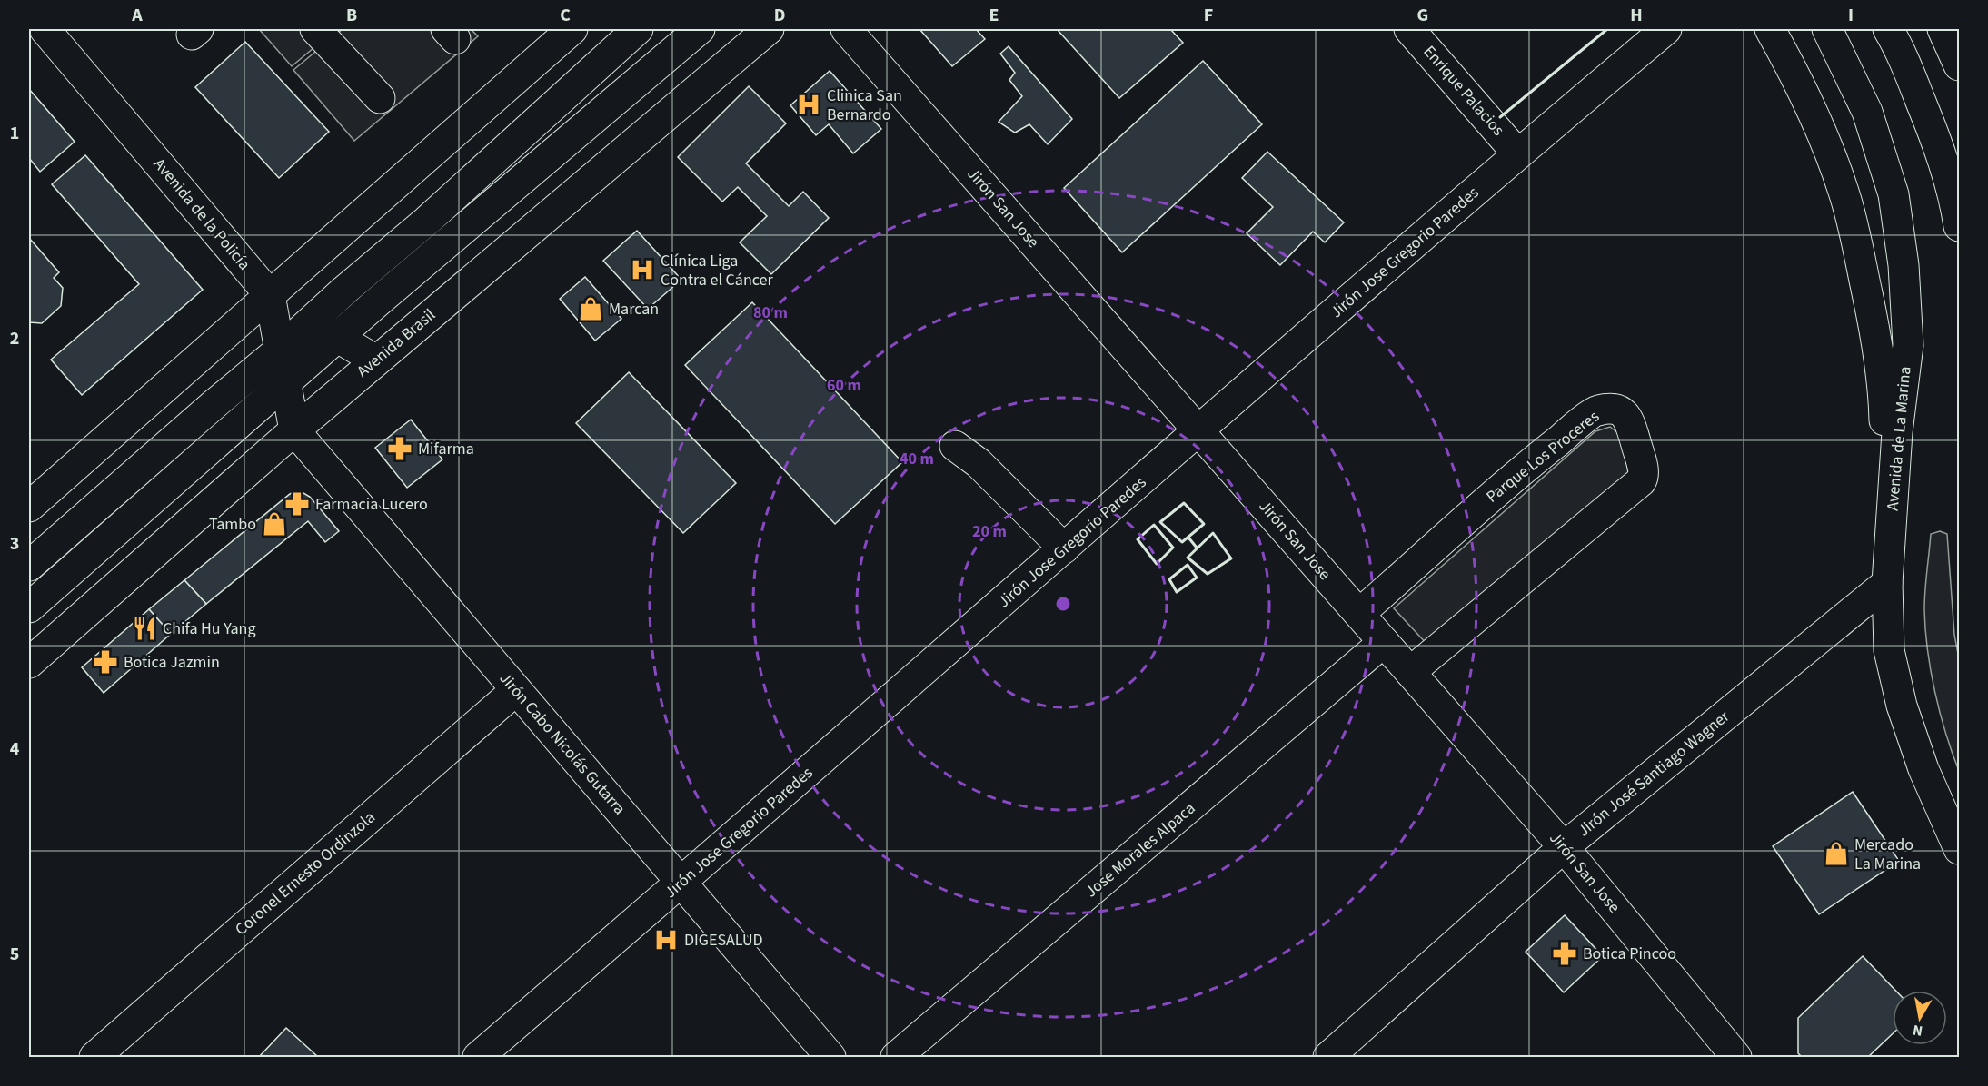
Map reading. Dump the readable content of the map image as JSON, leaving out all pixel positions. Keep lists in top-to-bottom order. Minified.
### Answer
{"streets":{"street":["Enrique Palacios","Jirón San Jose","Avenida de la Policía","Jirón Jose Gregorio Paredes","Avenida Brasil","Avenida de La Marina","Parque Los Proceres","Jirón Cabo Nicolás Gutarra","Jirón José Santiago Wagner","Jose Morales Alpaca","Coronel Ernesto Ordinzola"]},"crossings":[["Enrique Palacios","Jirón Jose Gregorio Paredes"],["Jirón San Jose","Jirón Jose Gregorio Paredes"],["Jirón San Jose","Parque Los Proceres"],["Jirón San Jose","Jirón José Santiago Wagner"],["Jirón San Jose","Jose Morales Alpaca"],["Jirón Jose Gregorio Paredes","Jirón Cabo Nicolás Gutarra"],["Avenida Brasil","Jirón Cabo Nicolás Gutarra"],["Avenida de La Marina","Jirón José Santiago Wagner"],["Jirón Cabo Nicolás Gutarra","Coronel Ernesto Ordinzola"]],"places":{"hospital":["Clinica San Bernardo","Clínica Liga Contra el Cáncer","DIGESALUD"],"shop":["Marcan","Tambo","Mercado La Marina"],"pharmacy":["Mifarma","Farmacia Lucero","Botica Jazmin","Botica Pincoo"],"restaurant":["Chifa Hu Yang"]},"north":"bottom","grid":{"columns":["A","B","C","D","E","F","G","H","I"],"rows":["1","2","3","4","5"]},"rings":["80 m","60 m","40 m","20 m"]}
